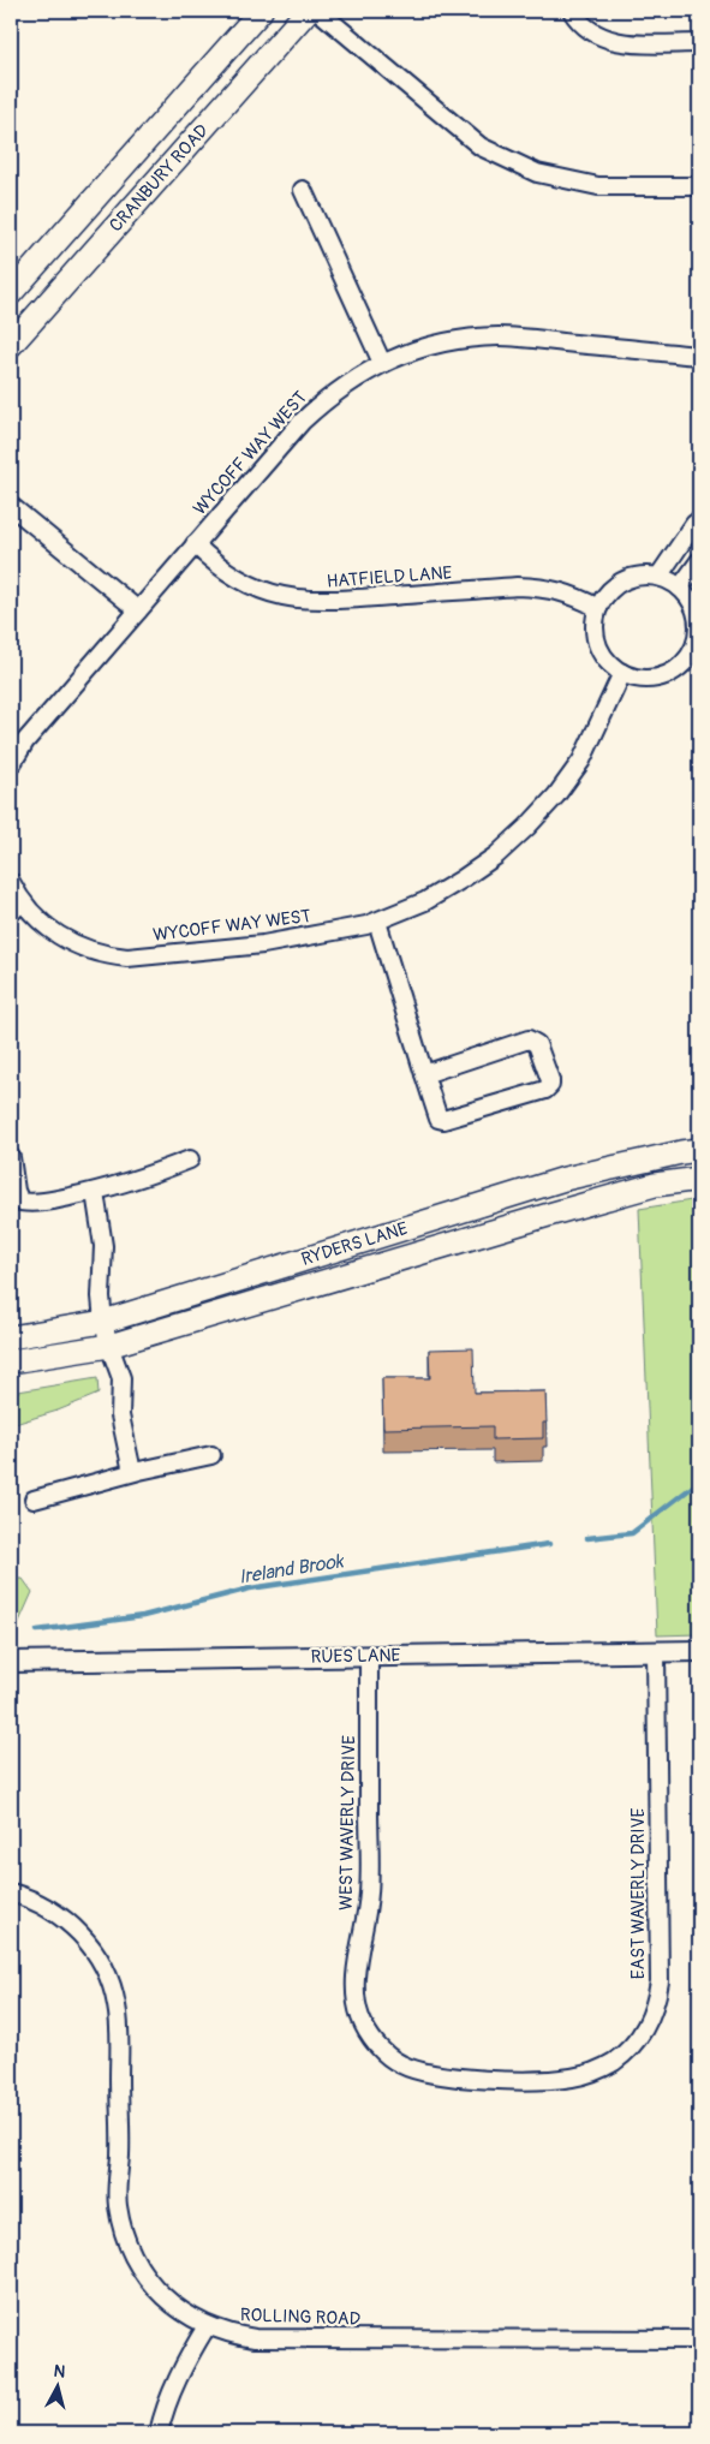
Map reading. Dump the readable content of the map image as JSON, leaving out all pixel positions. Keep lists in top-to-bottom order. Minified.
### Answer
{"streets":{"main road":["CRANBURY ROAD","RYDERS LANE"],"street":["WYCOFF WAY WEST","HATFIELD LANE","RUES LANE","WEST WAVERLY DRIVE","EAST WAVERLY DRIVE","ROLLING ROAD"]},"crossings":[["WYCOFF WAY WEST","HATFIELD LANE"],["RUES LANE","WEST WAVERLY DRIVE"],["RUES LANE","EAST WAVERLY DRIVE"],["WEST WAVERLY DRIVE","EAST WAVERLY DRIVE"]],"water":["Ireland Brook"],"north":"top"}
